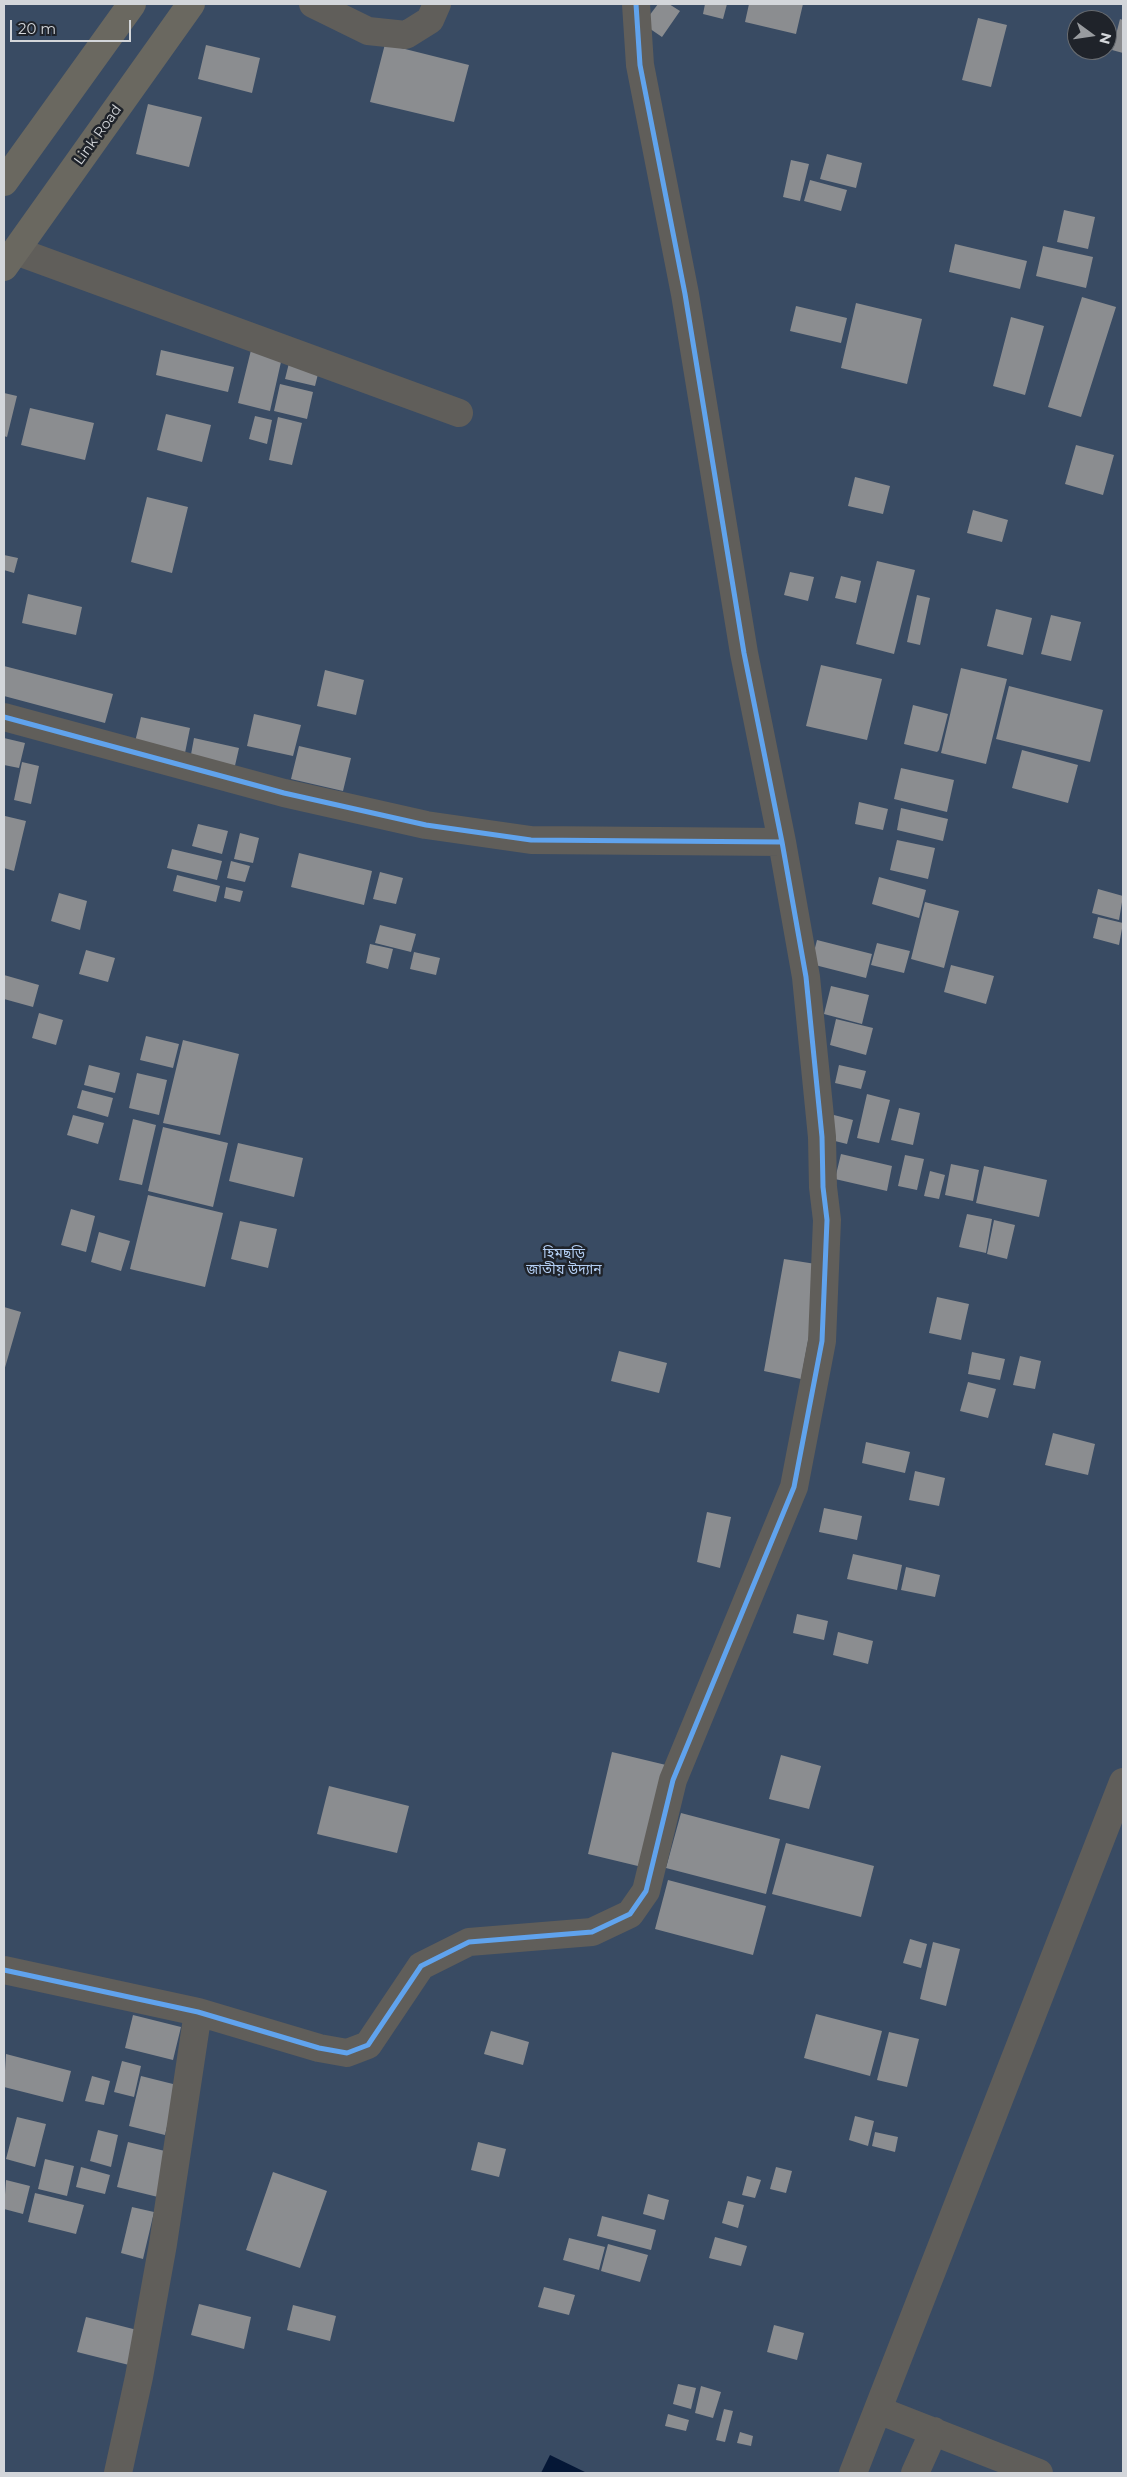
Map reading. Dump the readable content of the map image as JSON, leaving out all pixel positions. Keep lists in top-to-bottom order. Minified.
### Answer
{"streets":{"highway":["Link Road"]},"parks":["হিমছড়ি জাতীয় উদ্যান"],"scale_bar":"20 m","north":"right"}
